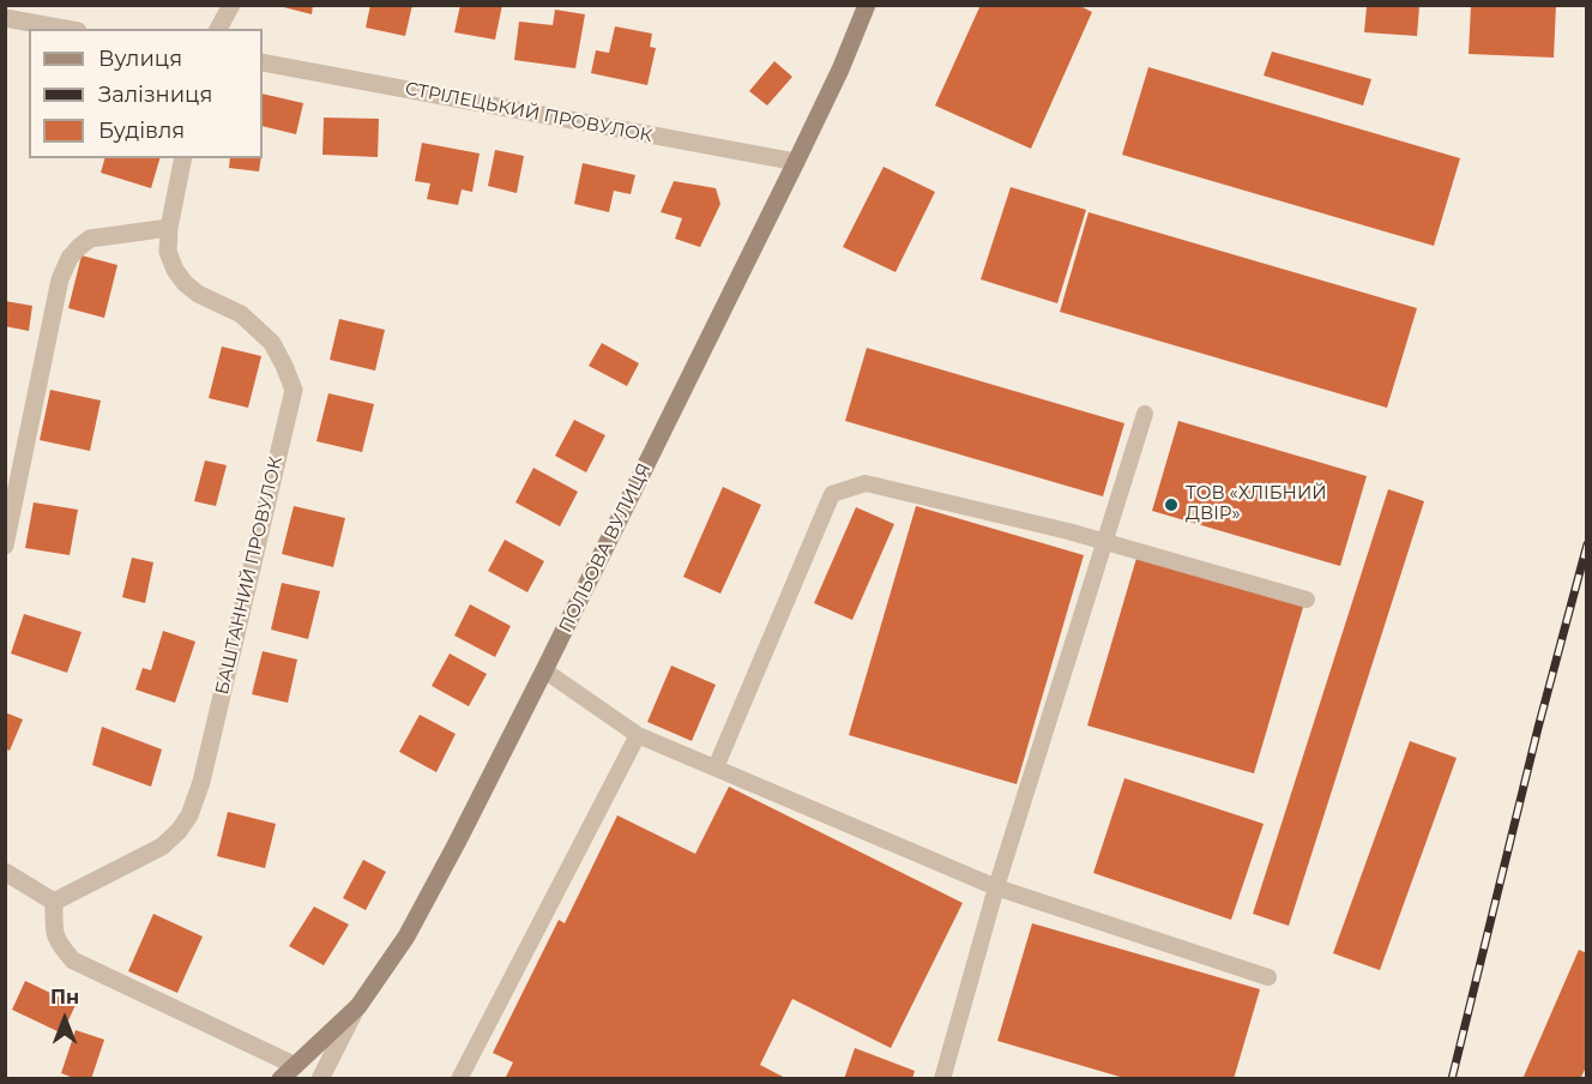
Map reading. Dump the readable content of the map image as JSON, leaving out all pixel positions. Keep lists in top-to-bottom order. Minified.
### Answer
{"streets":{"main road":["ПОЛЬОВА ВУЛИЦЯ"],"street":["СТРІЛЕЦЬКИЙ ПРОВУЛОК","БАШТАННИЙ ПРОВУЛОК"]},"crossings":[["СТРІЛЕЦЬКИЙ ПРОВУЛОК","ПОЛЬОВА ВУЛИЦЯ"]],"places":["ТОВ «ХЛІБНИЙ ДВІР»"],"legend":["Вулиця","Залізниця","Будівля"],"north":"top"}
